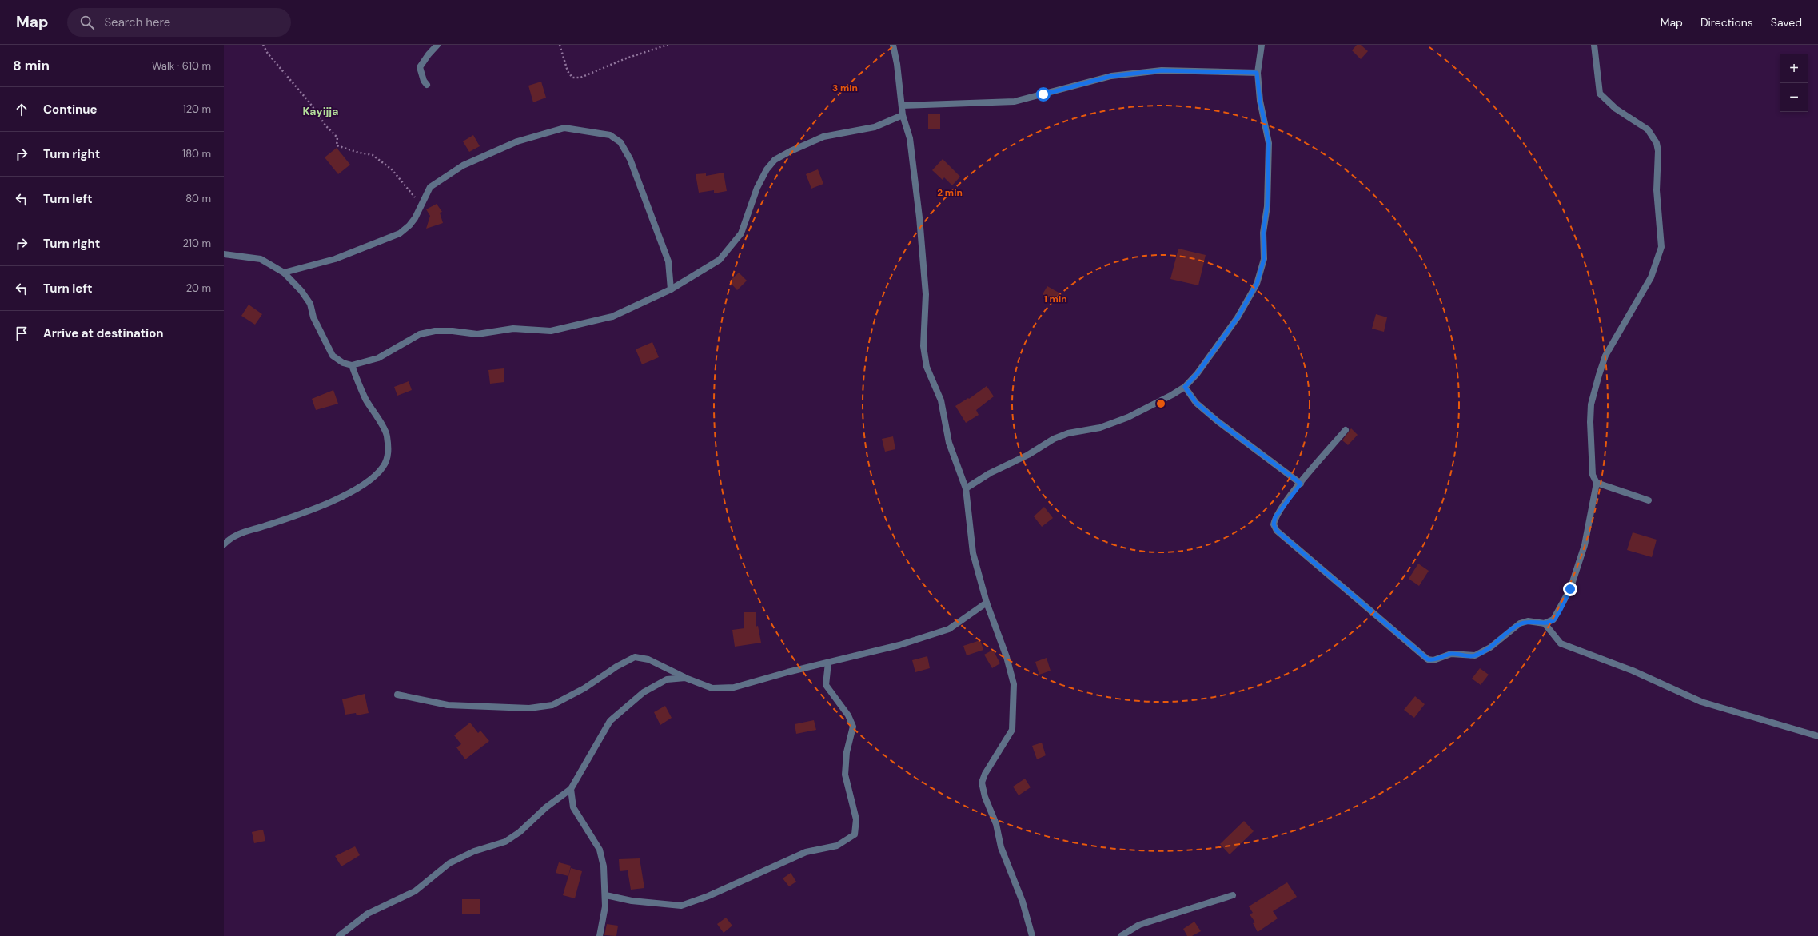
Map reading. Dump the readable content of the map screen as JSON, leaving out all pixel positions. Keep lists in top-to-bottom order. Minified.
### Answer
{"districts":["Kayijja"],"page":{"header":"Map","search":"Search here","nav":["Map","Directions","Saved"],"heading":["8 min","Walk · 610 m"],"map_buttons":["+","−"],"list":[["Continue","120 m"],["Turn right","180 m"],["Turn left","80 m"],["Turn right","210 m"],["Turn left","20 m"],"Arrive at destination"]},"rings":["3 min","2 min","1 min"]}
